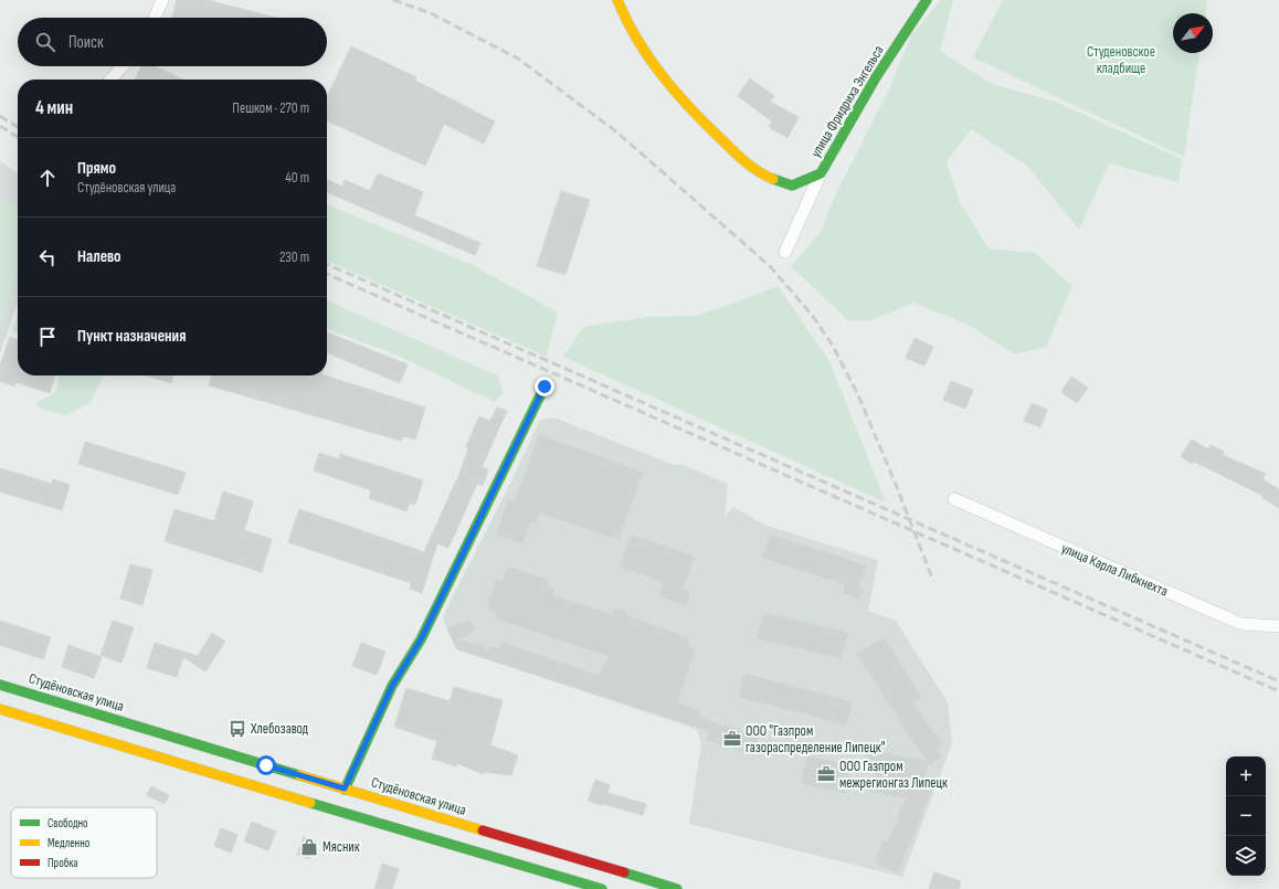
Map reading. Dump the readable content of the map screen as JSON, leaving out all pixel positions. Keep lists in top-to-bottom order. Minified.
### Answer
{"streets":{"main road":["улица Фридриха Энгельса","Студёновская улица"],"street":["улица Карла Либкнехта"]},"parks":["Студеновское кладбище"],"places":{"bus stop":["Хлебозавод"],"office":["ООО \"Газпром газораспределение Липецк\"","ООО Газпром межрегионгаз Липецк"],"shop":["Мясник"]},"legend":["Свободно","Медленно","Пробка"],"north":"top right","page":{"search":"Поиск","heading":["4 мин","Пешком · 270 m"],"list":[["Прямо","Студёновская улица","40 m"],["Налево","230 m"],"Пункт назначения"],"map_buttons":["+","−"]}}
